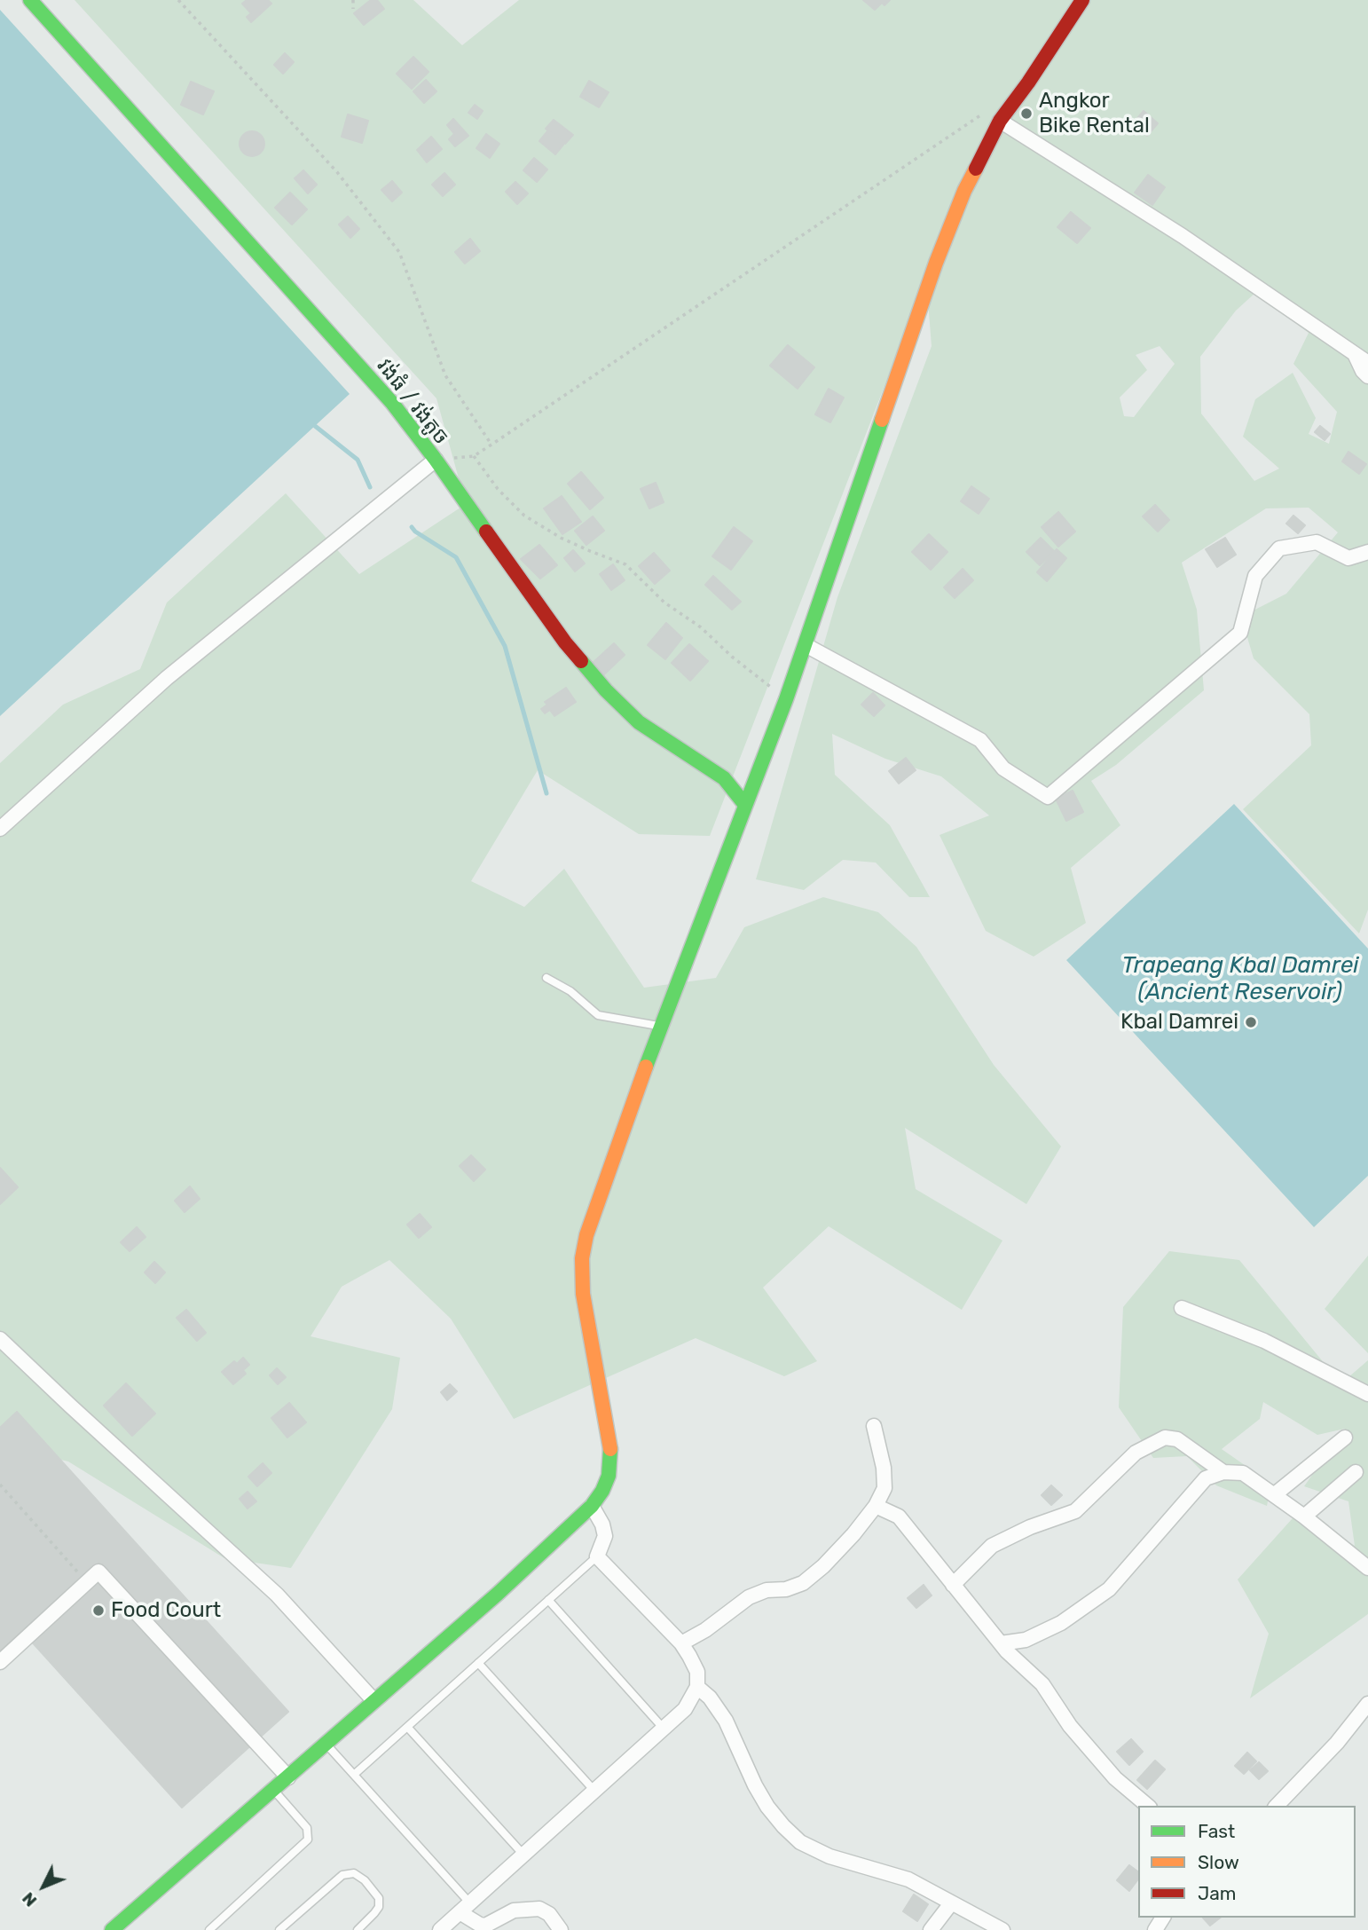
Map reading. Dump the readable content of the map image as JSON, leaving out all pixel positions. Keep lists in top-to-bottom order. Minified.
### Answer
{"streets":{"main road":["វង់ធំ / វង់តូច"]},"water":["Trapeang Kbal Damrei (Ancient Reservoir)"],"places":["Angkor Bike Rental","Kbal Damrei","Food Court"],"legend":["Fast","Slow","Jam"],"north":"bottom left"}
